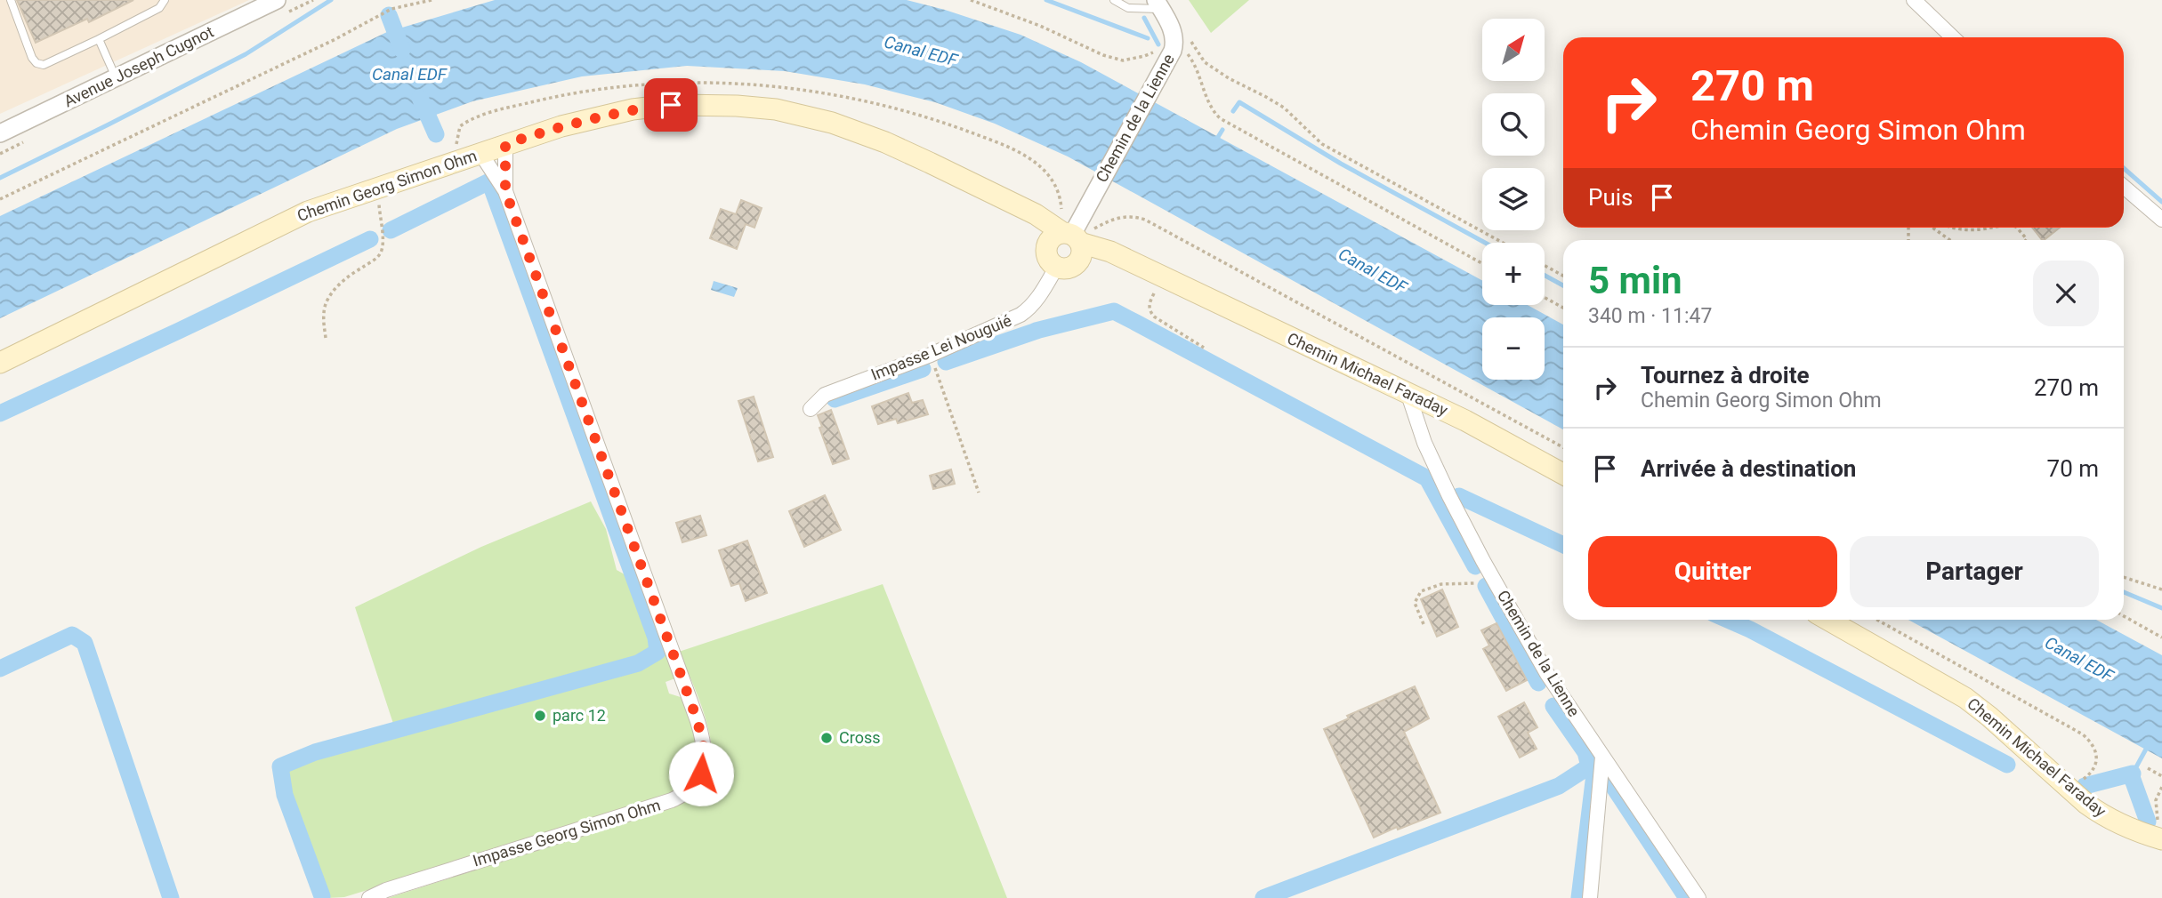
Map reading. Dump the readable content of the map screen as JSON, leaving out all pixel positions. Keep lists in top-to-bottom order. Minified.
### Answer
{"streets":{"main road":["Chemin Georg Simon Ohm","Chemin Michael Faraday"],"street":["Avenue Joseph Cugnot","Chemin de la Lienne","Impasse Lei Nouguié","Impasse Georg Simon Ohm"]},"crossings":[["Chemin de la Lienne","Chemin Georg Simon Ohm"],["Chemin de la Lienne","Impasse Lei Nouguié"],["Chemin de la Lienne","Chemin Michael Faraday"],["Chemin Georg Simon Ohm","Impasse Lei Nouguié"],["Chemin Georg Simon Ohm","Chemin Michael Faraday"],["Chemin Georg Simon Ohm","Impasse Georg Simon Ohm"],["Impasse Lei Nouguié","Chemin Michael Faraday"]],"water":["Canal EDF"],"places":["parc 12","Cross"],"north":"top right","page":{"map_buttons":["+","−"],"turn":["270 m","Chemin Georg Simon Ohm"],"then":"Puis","heading":["5 min","340 m · 11:47"],"list":[{"name":"Tournez à droite","note":"Chemin Georg Simon Ohm","value":"270 m"},{"name":"Arrivée à destination","value":"70 m"}],"buttons":["Quitter","Partager"]}}
